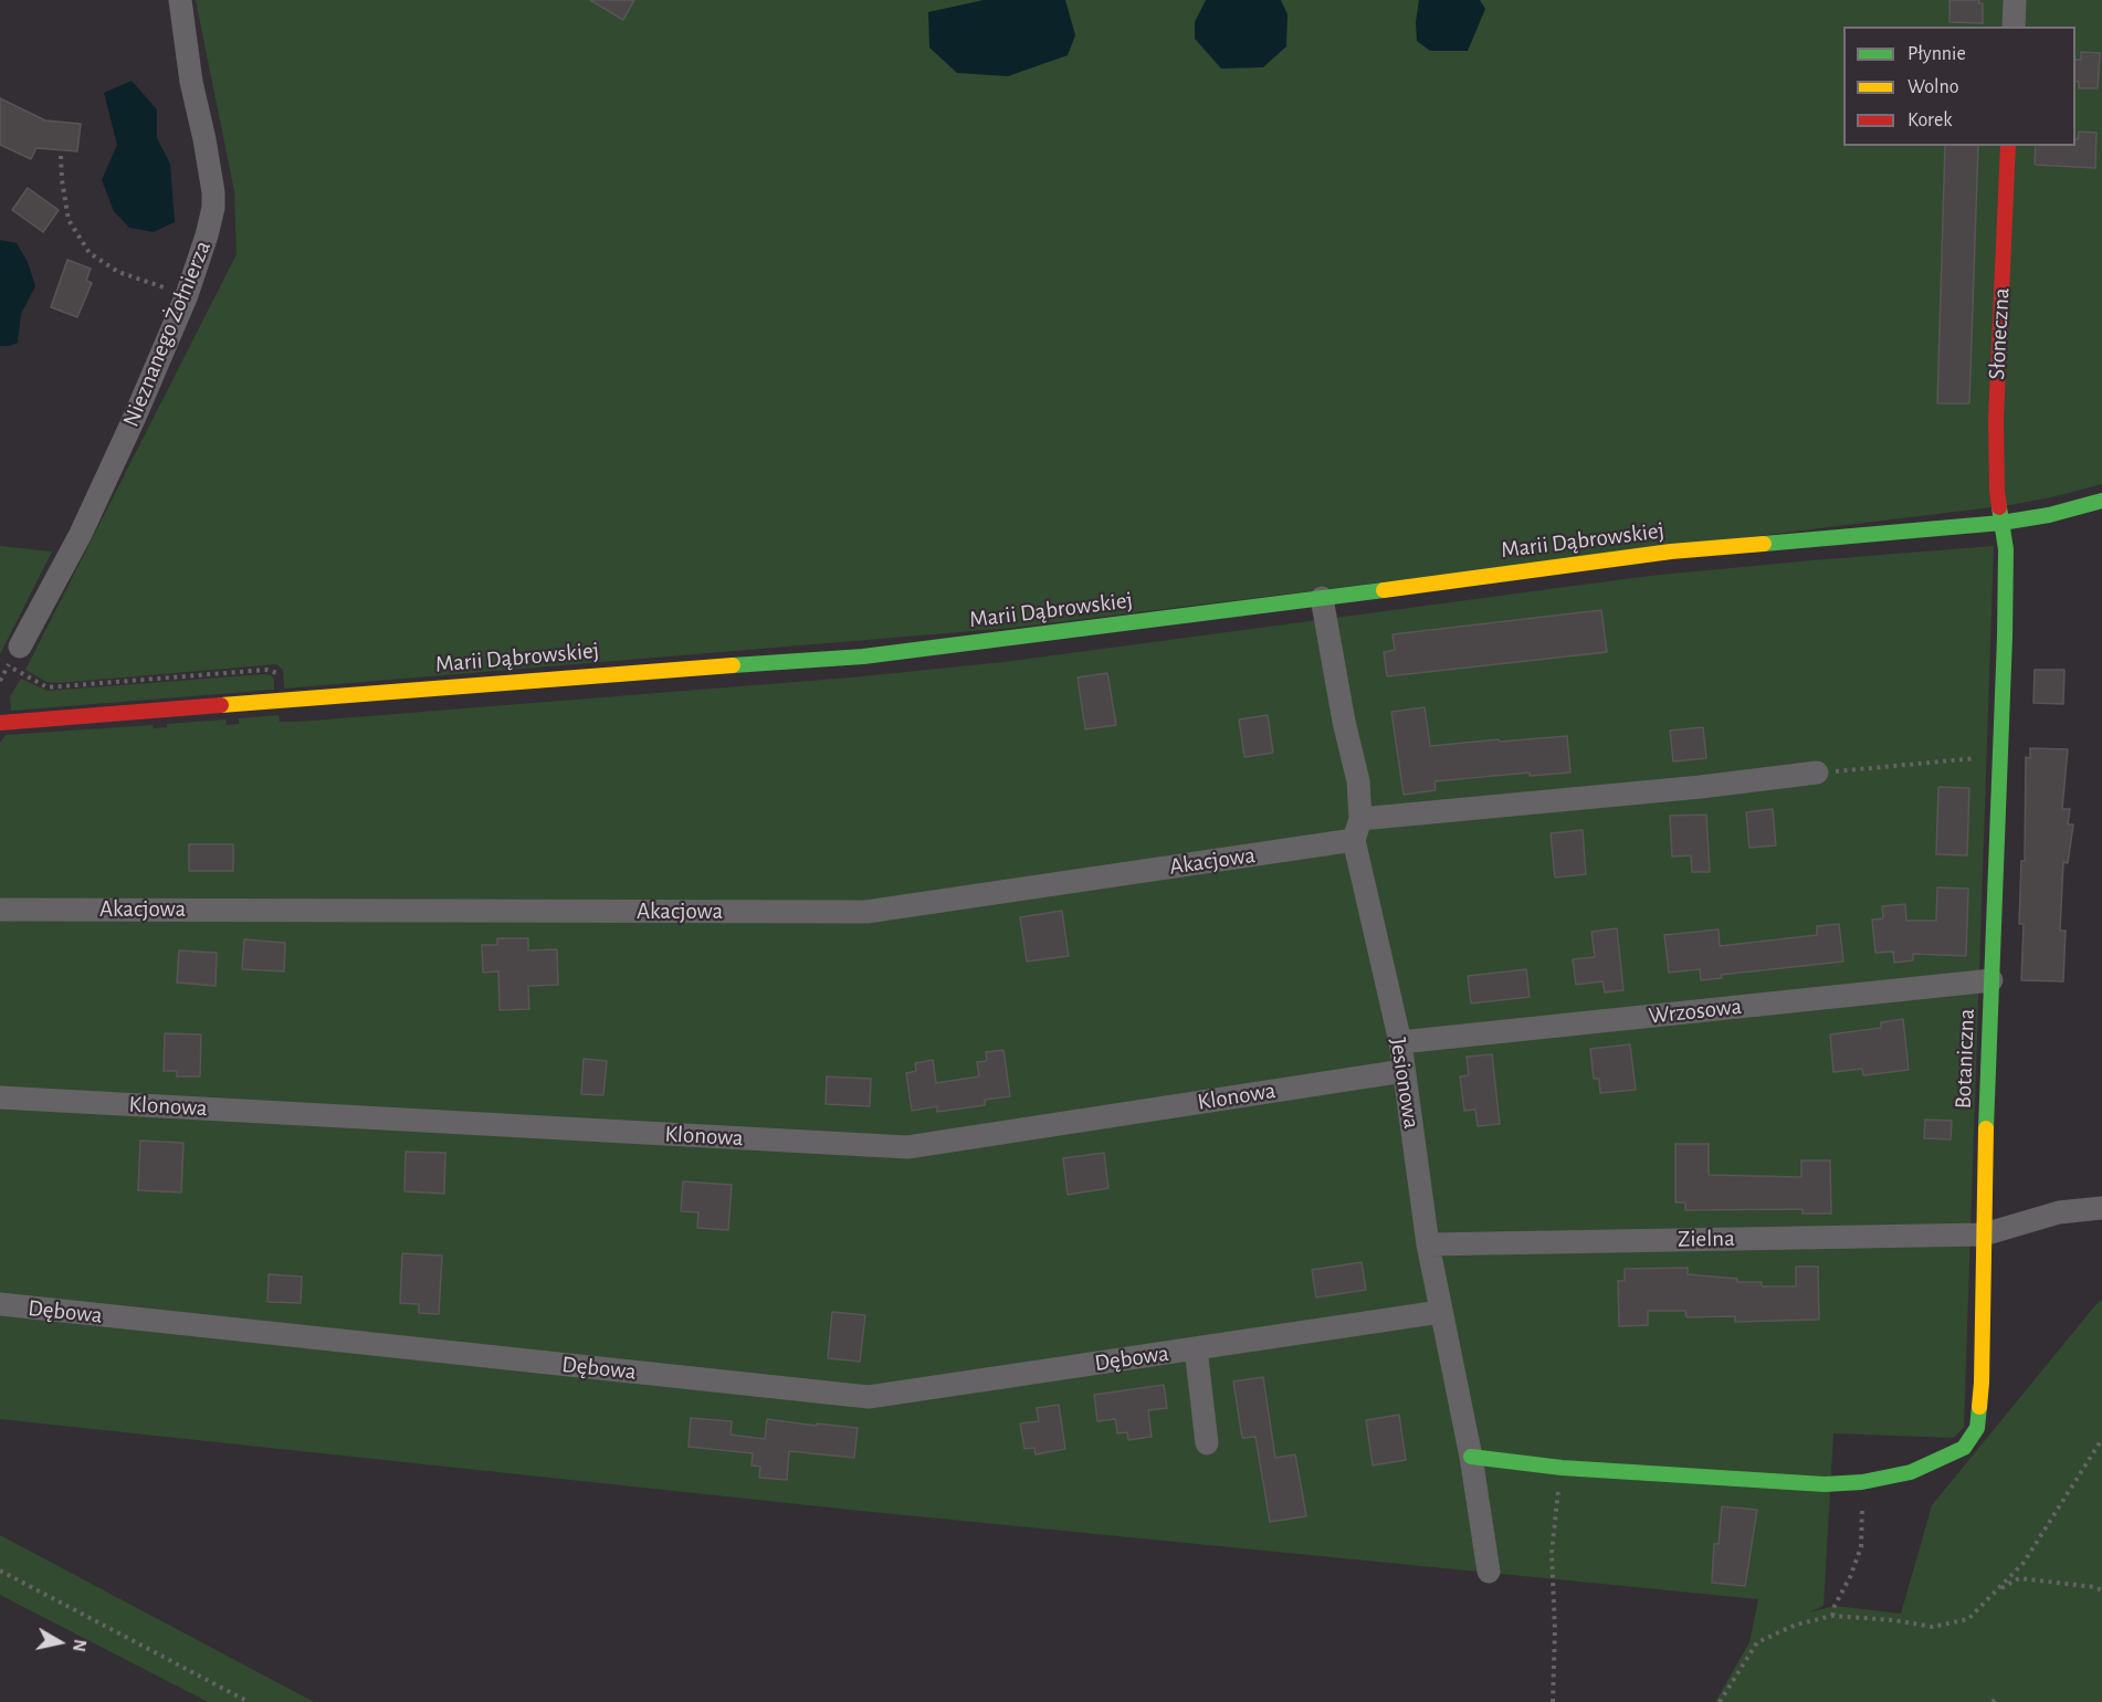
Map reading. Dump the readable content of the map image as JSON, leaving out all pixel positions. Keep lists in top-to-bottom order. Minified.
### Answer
{"streets":{"street":["Nieznanego Żołnierza","Słoneczna","Marii Dąbrowskiej","Akacjowa","Wrzosowa","Botaniczna","Jesionowa","Klonowa","Zielna","Dębowa"]},"crossings":[["Słoneczna","Marii Dąbrowskiej"],["Słoneczna","Botaniczna"],["Marii Dąbrowskiej","Botaniczna"],["Marii Dąbrowskiej","Jesionowa"],["Akacjowa","Jesionowa"],["Wrzosowa","Botaniczna"],["Wrzosowa","Jesionowa"],["Botaniczna","Jesionowa"],["Botaniczna","Zielna"],["Jesionowa","Klonowa"],["Jesionowa","Zielna"],["Jesionowa","Dębowa"]],"legend":["Płynnie","Wolno","Korek"],"north":"right"}
